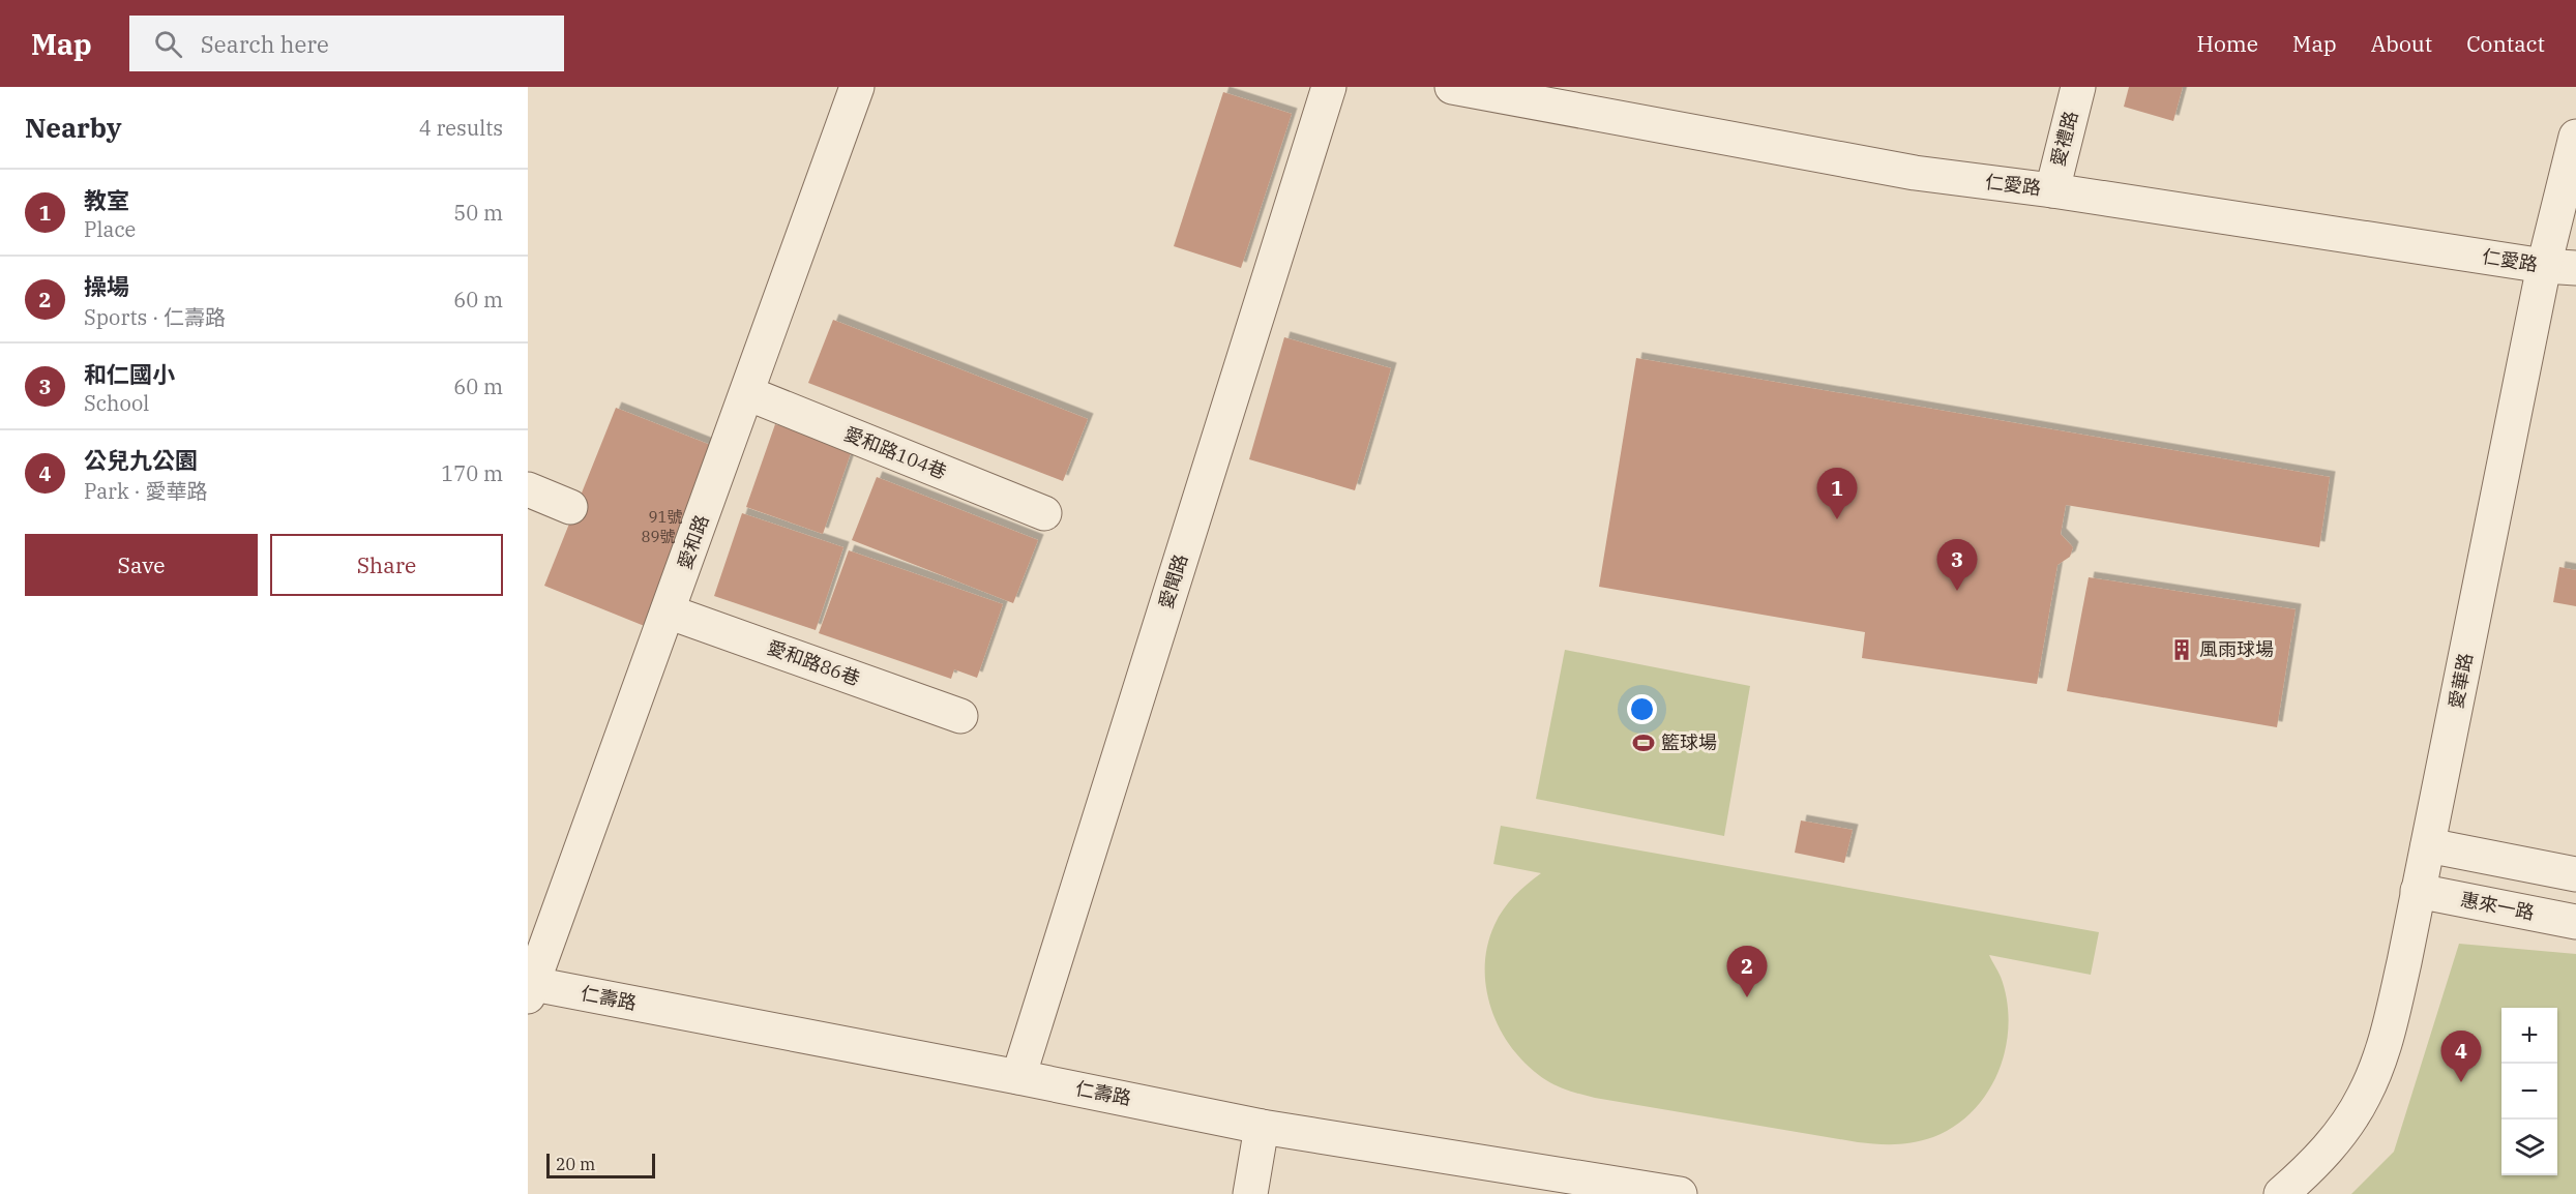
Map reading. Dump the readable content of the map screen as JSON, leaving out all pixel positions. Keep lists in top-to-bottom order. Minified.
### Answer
{"streets":{"street":["愛禮路","仁愛路","愛和路104巷","愛和路","愛聞路","愛和路86巷","愛華路","惠來一路","仁壽路"]},"crossings":[["愛禮路","仁愛路"],["仁愛路","愛華路"],["愛和路104巷","愛和路"],["愛和路","愛和路86巷"],["愛和路","仁壽路"],["愛聞路","仁壽路"],["愛華路","惠來一路"]],"places":{"building":["風雨球場"],"sports":["籃球場"]},"house_numbers":["91號","89號"],"scale_bar":"20 m","page":{"header":"Map","search":"Search here","nav":["Home","Map","About","Contact"],"heading":["Nearby","4 results"],"list":[{"mark":"1","name":"教室","note":"Place","value":"50 m"},{"mark":"2","name":"操場","note":"Sports · 仁壽路","value":"60 m"},{"mark":"3","name":"和仁國小","note":"School","value":"60 m"},{"mark":"4","name":"公兒九公園","note":"Park · 愛華路","value":"170 m"}],"pins":["1","3","2","4"],"buttons":["Save","Share"],"map_buttons":["+","−"],"scale":"20 m"}}
